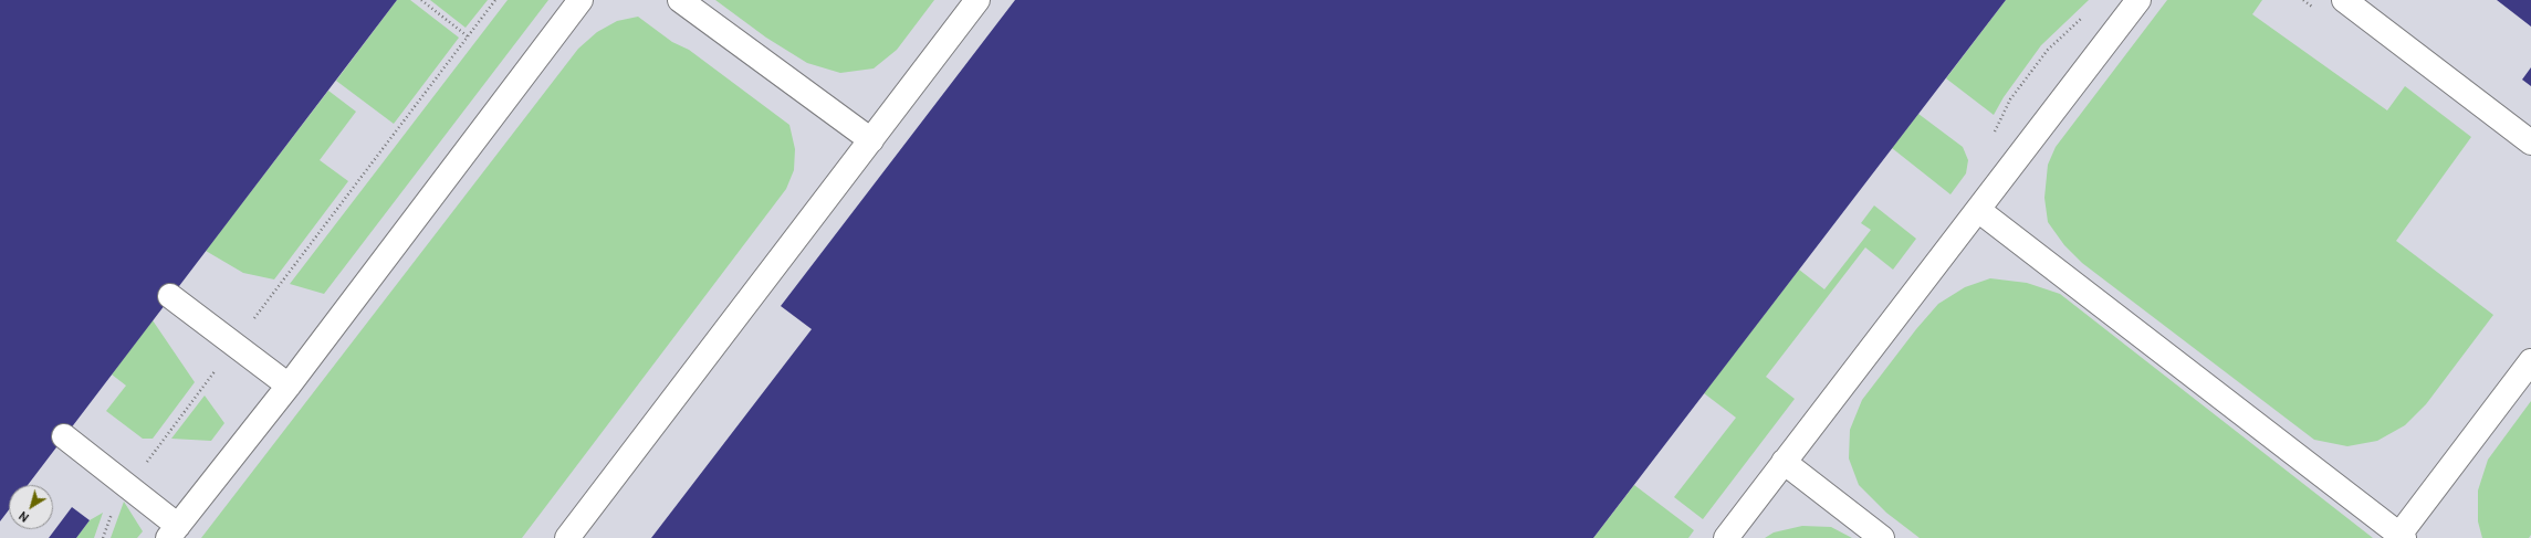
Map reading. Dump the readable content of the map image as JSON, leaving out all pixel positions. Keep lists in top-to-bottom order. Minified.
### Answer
{"north":"bottom left"}
